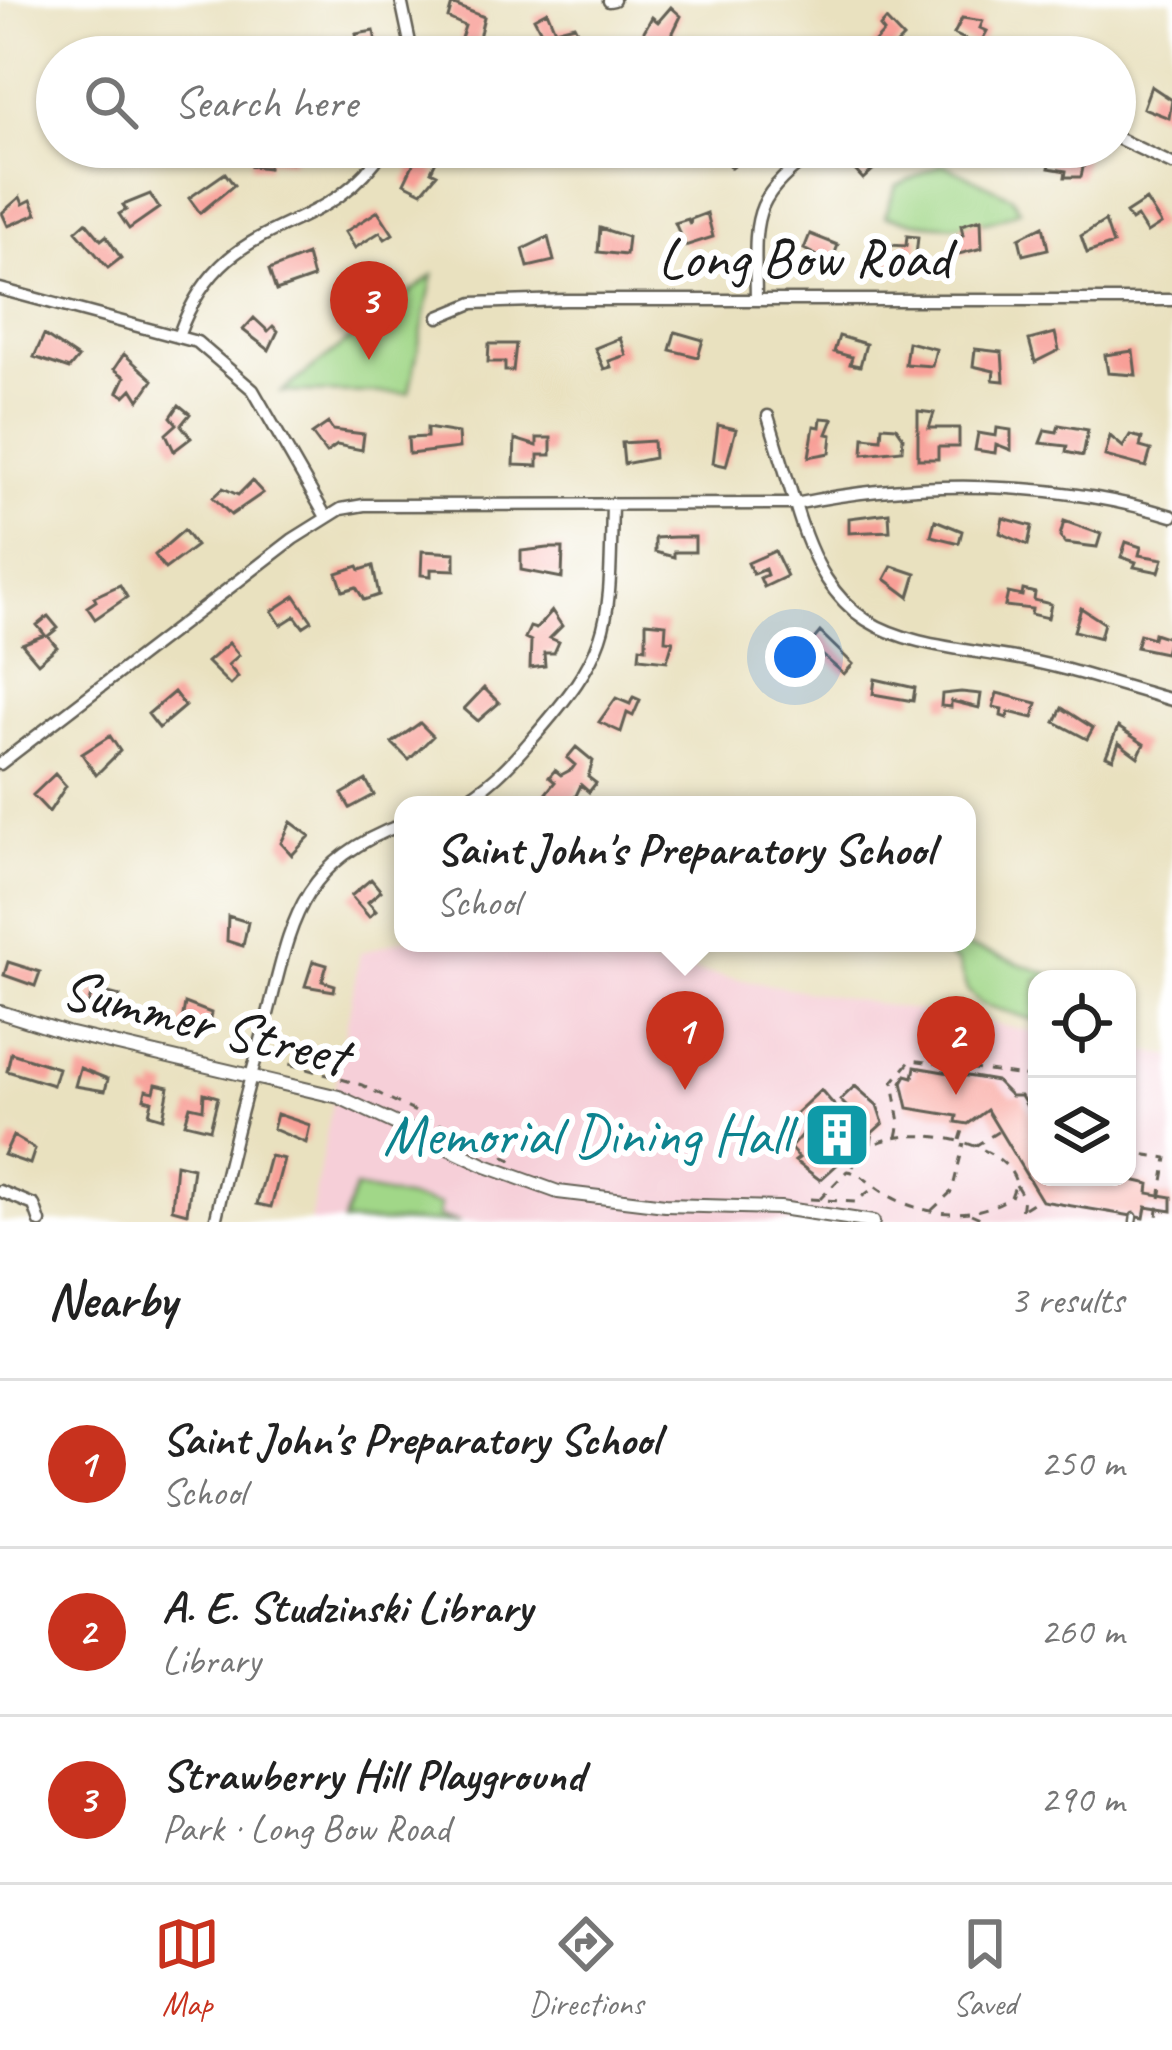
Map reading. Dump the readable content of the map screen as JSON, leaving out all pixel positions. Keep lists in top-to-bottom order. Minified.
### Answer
{"streets":{"street":["Long Bow Road","Summer Street"]},"places":{"building":["Memorial Dining Hall"]},"page":{"search":"Search here","pins":["3","1","2"],"popup":["Saint John's Preparatory School","School"],"heading":["Nearby","3 results"],"list":[{"mark":"1","name":"Saint John's Preparatory School","note":"School","value":"250 m"},{"mark":"2","name":"A. E. Studzinski Library","note":"Library","value":"260 m"},{"mark":"3","name":"Strawberry Hill Playground","note":"Park · Long Bow Road","value":"290 m"}],"nav":["Map","Directions","Saved"]}}
